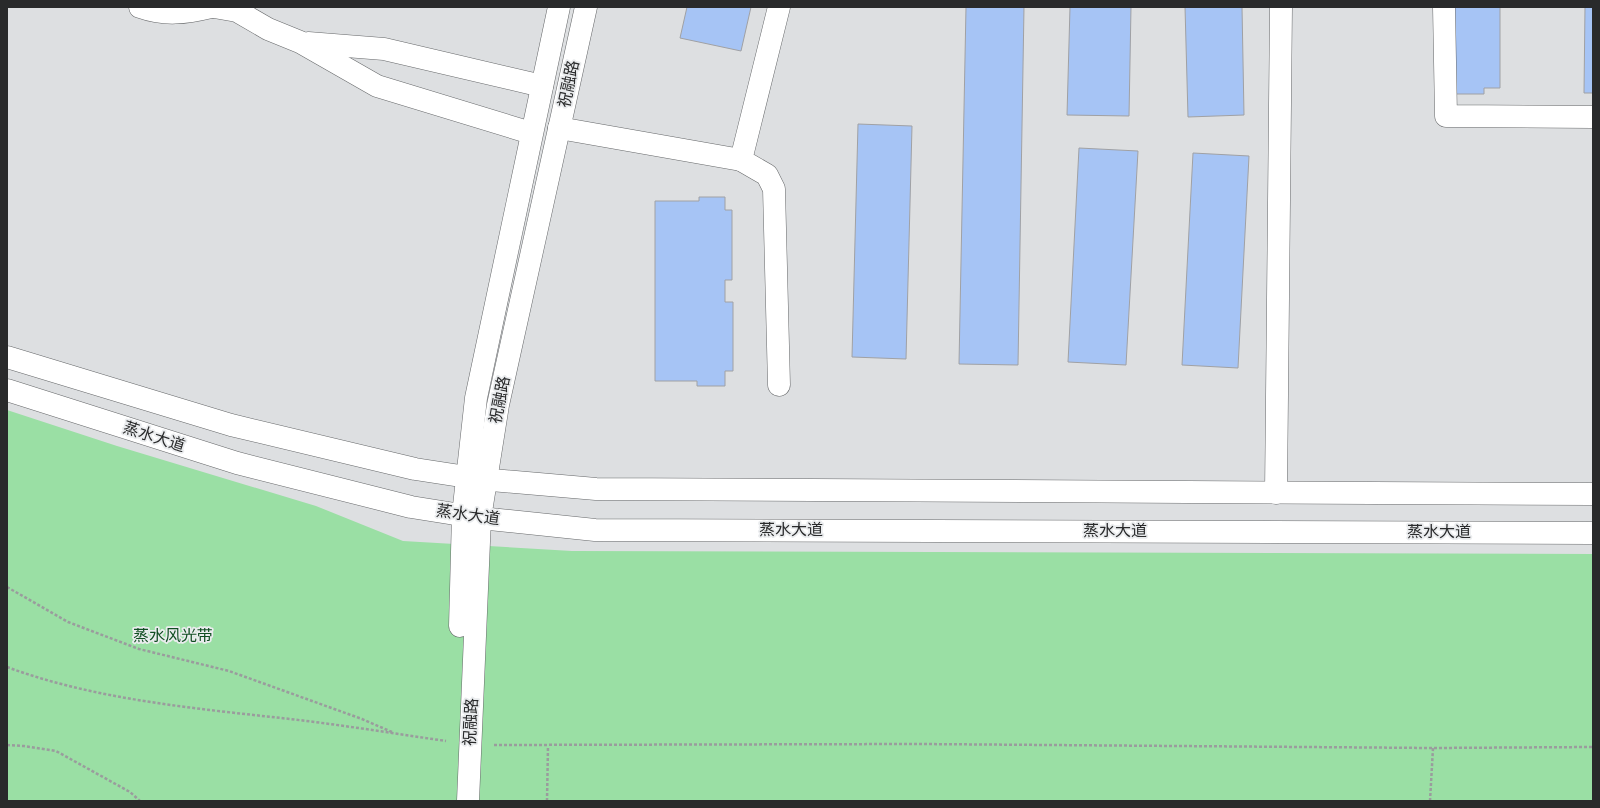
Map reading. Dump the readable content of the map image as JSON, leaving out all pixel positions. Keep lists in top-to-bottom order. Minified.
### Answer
{"streets":{"main road":["祝融路","蒸水大道"]},"crossings":[["祝融路","蒸水大道"]],"parks":["蒸水风光带"]}
